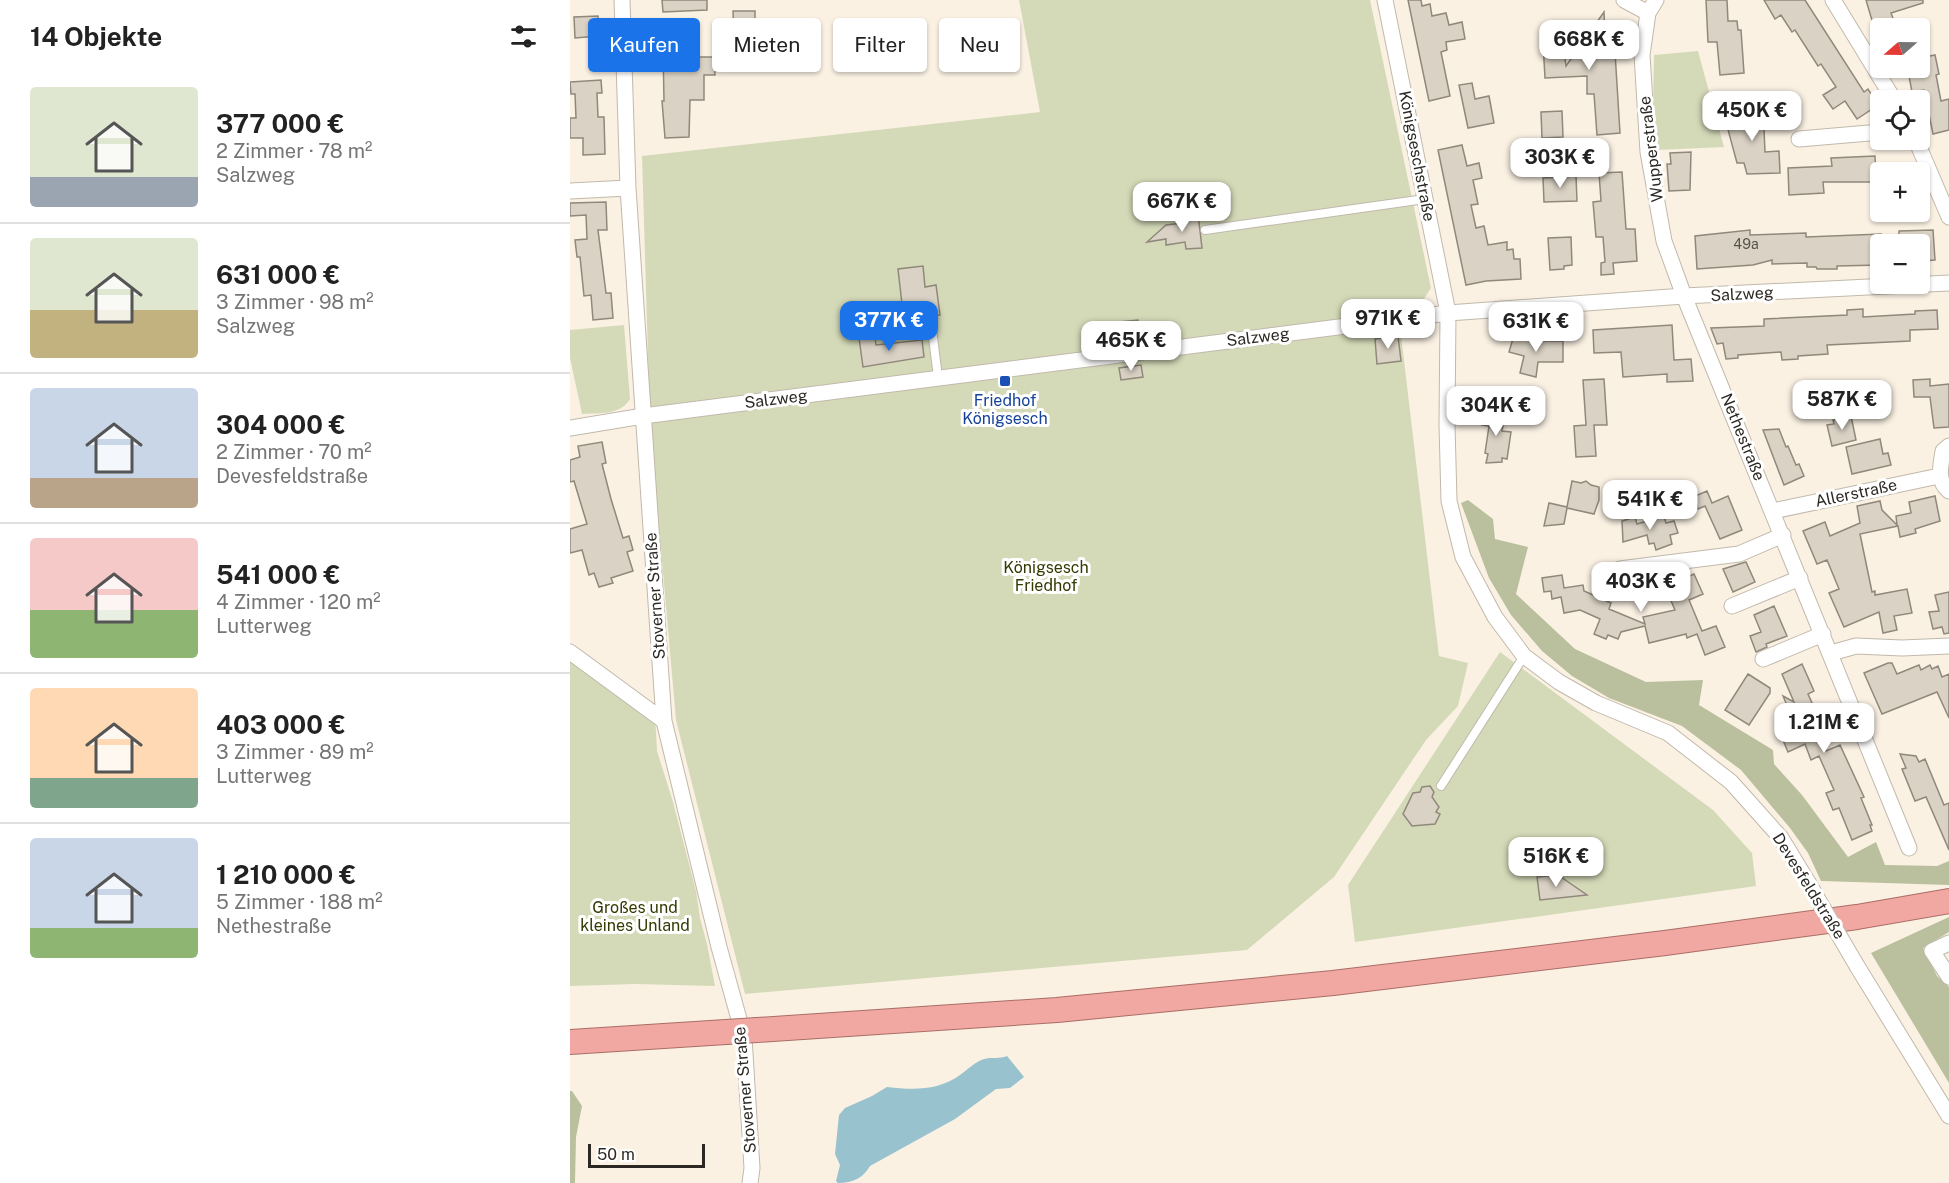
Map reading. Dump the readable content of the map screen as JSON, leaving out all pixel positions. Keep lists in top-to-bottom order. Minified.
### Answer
{"streets":{"street":["Wupperstraße","Königseschstraße","Salzweg","Nethestraße","Allerstraße","Stoverner Straße","Devesfeldstraße"]},"crossings":[["Wupperstraße","Salzweg"],["Wupperstraße","Nethestraße"],["Königseschstraße","Salzweg"],["Königseschstraße","Devesfeldstraße"],["Salzweg","Nethestraße"],["Salzweg","Stoverner Straße"],["Salzweg","Devesfeldstraße"],["Nethestraße","Allerstraße"]],"parks":["Königsesch Friedhof","Großes und kleines Unland"],"places":{"transit":["Friedhof Königsesch"]},"house_numbers":["49a"],"scale_bar":"50 m","north":"left","page":{"heading":"14 Objekte","map_buttons":["+","−"],"chip":["Kaufen","Mieten","Filter","Neu"],"price":["668K €","450K €","303K €","667K €","971K €","377K €","631K €","465K €","587K €","304K €","541K €","403K €","1.21M €","516K €"],"list":[{"name":"377 000 €","note":"2 Zimmer · 78 m² · Salzweg"},{"name":"631 000 €","note":"3 Zimmer · 98 m² · Salzweg"},{"name":"304 000 €","note":"2 Zimmer · 70 m² · Devesfeldstraße"},{"name":"541 000 €","note":"4 Zimmer · 120 m² · Lutterweg"},{"name":"403 000 €","note":"3 Zimmer · 89 m² · Lutterweg"},{"name":"1 210 000 €","note":"5 Zimmer · 188 m² · Nethestraße"}],"scale":"50 m"}}
